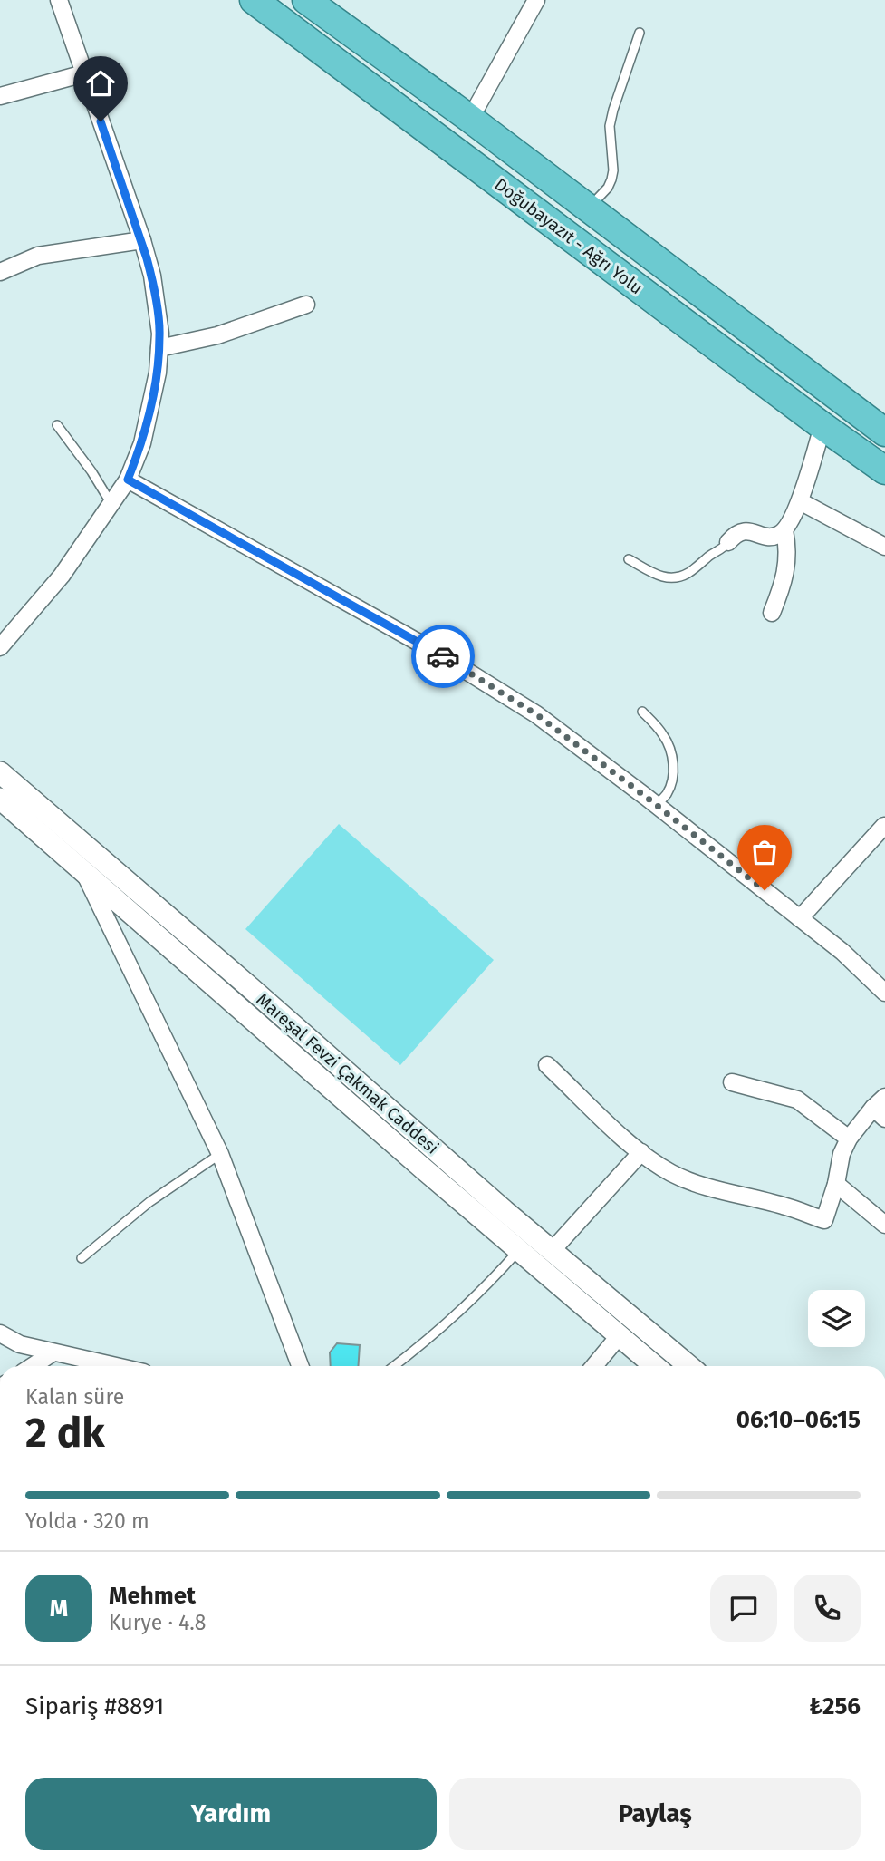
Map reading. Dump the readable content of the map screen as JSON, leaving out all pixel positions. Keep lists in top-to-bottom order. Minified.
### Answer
{"streets":{"highway":["Doğubayazıt - Ağrı Yolu"],"street":["Mareşal Fevzi Çakmak Caddesi"]},"page":{"heading":["2 dk","Kalan süre","06:10–06:15"],"panel":["Mehmet","Kurye · 4.8","Sipariş #8891","₺256"],"bar":"Yolda · 320 m","round":"M","buttons":["Yardım","Paylaş"]}}
